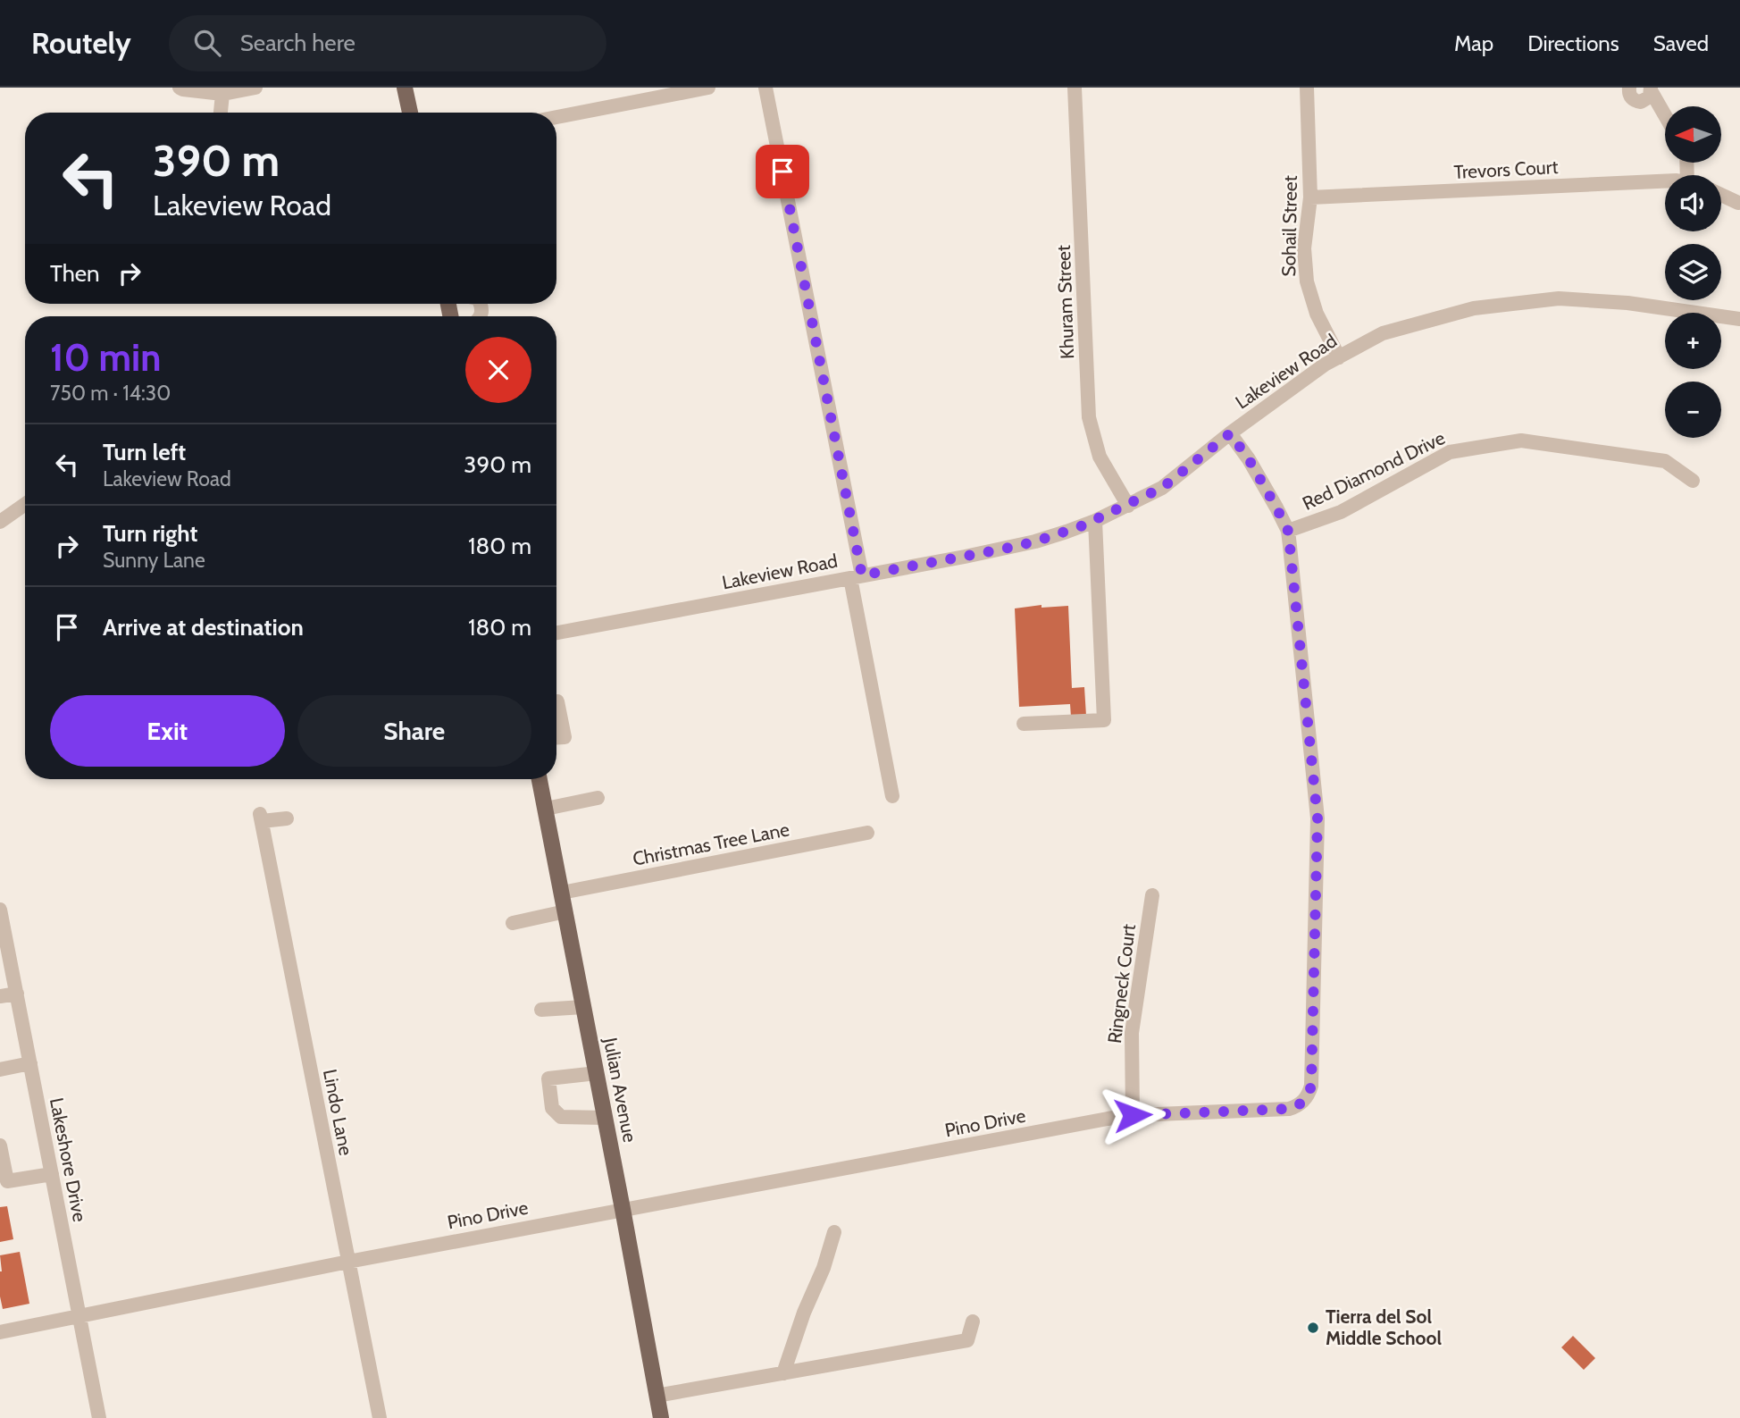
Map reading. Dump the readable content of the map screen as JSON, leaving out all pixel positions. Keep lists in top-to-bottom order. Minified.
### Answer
{"streets":{"main road":["Julian Avenue"],"street":["Trevors Court","Sohail Street","Khuram Street","Lakeview Road","Red Diamond Drive","Christmas Tree Lane","Ringneck Court","Lindo Lane","Pino Drive","Lakeshore Drive"]},"crossings":[["Trevors Court","Sohail Street"],["Sohail Street","Lakeview Road"],["Khuram Street","Lakeview Road"],["Lakeview Road","Pino Drive"],["Red Diamond Drive","Pino Drive"],["Christmas Tree Lane","Julian Avenue"],["Ringneck Court","Pino Drive"],["Julian Avenue","Pino Drive"],["Lindo Lane","Pino Drive"],["Pino Drive","Lakeshore Drive"]],"places":["Tierra del Sol Middle School"],"north":"left","page":{"header":"Routely","search":"Search here","nav":["Map","Directions","Saved"],"map_buttons":["+","−"],"turn":["390 m","Lakeview Road"],"then":"Then","heading":["10 min","750 m · 14:30"],"list":[{"name":"Turn left","note":"Lakeview Road","value":"390 m"},{"name":"Turn right","note":"Sunny Lane","value":"180 m"},{"name":"Arrive at destination","value":"180 m"}],"buttons":["Exit","Share"]}}
